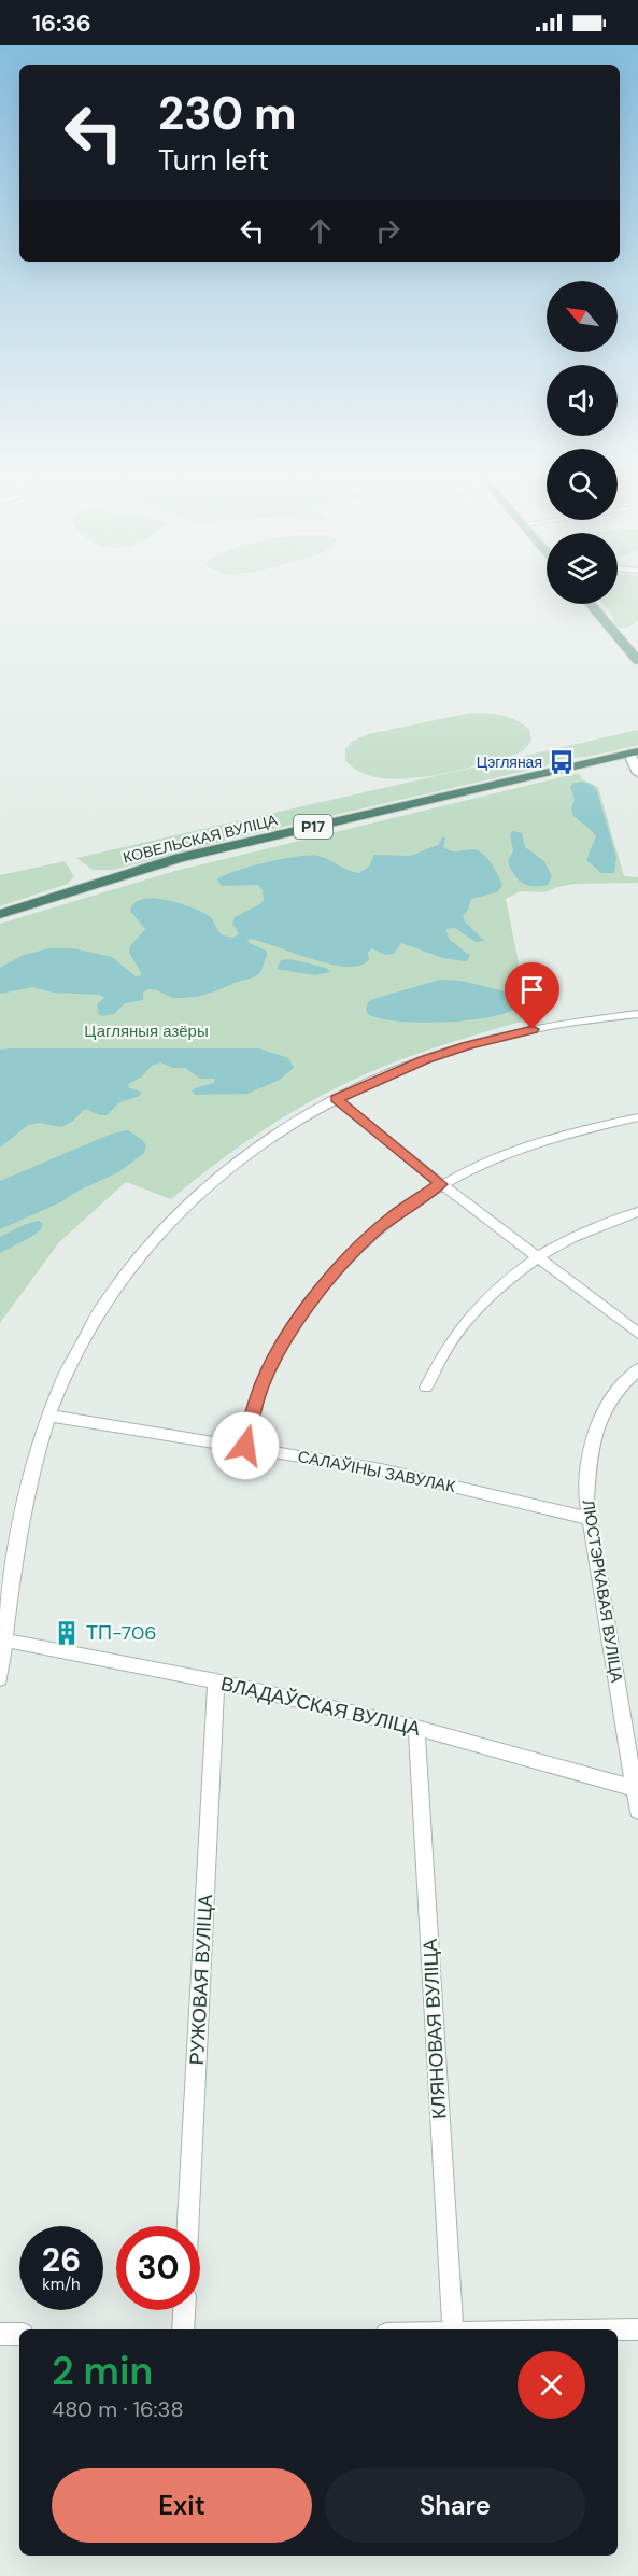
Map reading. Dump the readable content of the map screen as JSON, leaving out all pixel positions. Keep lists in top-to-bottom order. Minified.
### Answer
{"streets":{"highway":["Р17","КОВЕЛЬСКАЯ ВУЛІЦА"],"street":["САЛАЎІНЫ ЗАВУЛАК","ЛЮСТЭРКАВАЯ ВУЛІЦА","ВЛАДАЎСКАЯ ВУЛІЦА","РУЖОВАЯ ВУЛІЦА","КЛЯНОВАЯ ВУЛІЦА"]},"crossings":[["САЛАЎІНЫ ЗАВУЛАК","ЛЮСТЭРКАВАЯ ВУЛІЦА"],["ЛЮСТЭРКАВАЯ ВУЛІЦА","ВЛАДАЎСКАЯ ВУЛІЦА"],["ВЛАДАЎСКАЯ ВУЛІЦА","РУЖОВАЯ ВУЛІЦА"],["ВЛАДАЎСКАЯ ВУЛІЦА","КЛЯНОВАЯ ВУЛІЦА"]],"parks":["Цагляныя азёры"],"places":{"bus stop":["Цэгляная"],"building":["ТП-706"]},"north":"top left","page":{"status":"16:36","turn":["230 m","Turn left"],"speed":"26 km/h","limit":"30","heading":["2 min","480 m · 16:38"],"buttons":["Exit","Share"]}}
